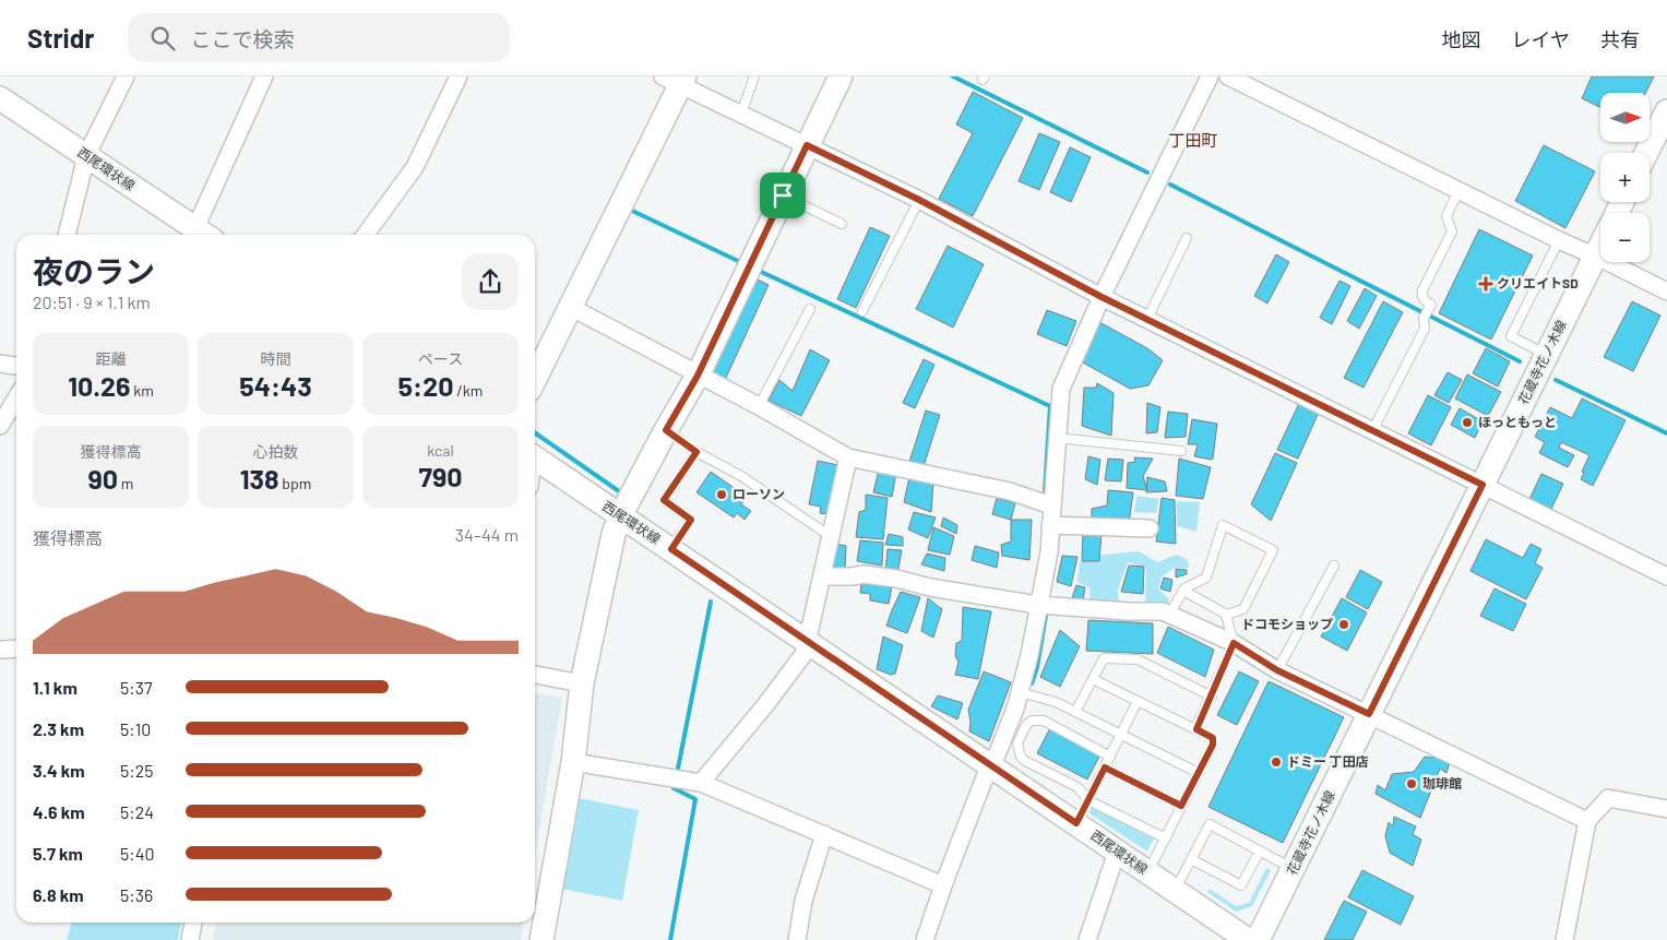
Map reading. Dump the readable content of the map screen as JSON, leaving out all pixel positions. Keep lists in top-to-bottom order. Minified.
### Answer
{"streets":{"main road":["西尾環状線","花蔵寺花ノ木線"]},"districts":["丁田町"],"places":{"health":["クリエイトSD"],"other":["ほっともっと","ローソン","ドコモショップ","ドミー 丁田店","珈琲館"]},"north":"right","page":{"header":"Stridr","search":"ここで検索","nav":["地図","レイヤ","共有"],"map_buttons":["+","−"],"heading":["夜のラン","20:51 · 9 × 1.1 km"],"stats":[["距離","10.26 km"],["時間","54:43"],["ペース","5:20 /km"],["獲得標高","90 m"],["心拍数","138 bpm"],["kcal","790"]],"chart":["獲得標高","34–44 m"],"list":[{"name":"1.1 km","note":"5:37"},{"name":"2.3 km","note":"5:10"},{"name":"3.4 km","note":"5:25"},{"name":"4.6 km","note":"5:24"},{"name":"5.7 km","note":"5:40"},{"name":"6.8 km","note":"5:36"}]}}
